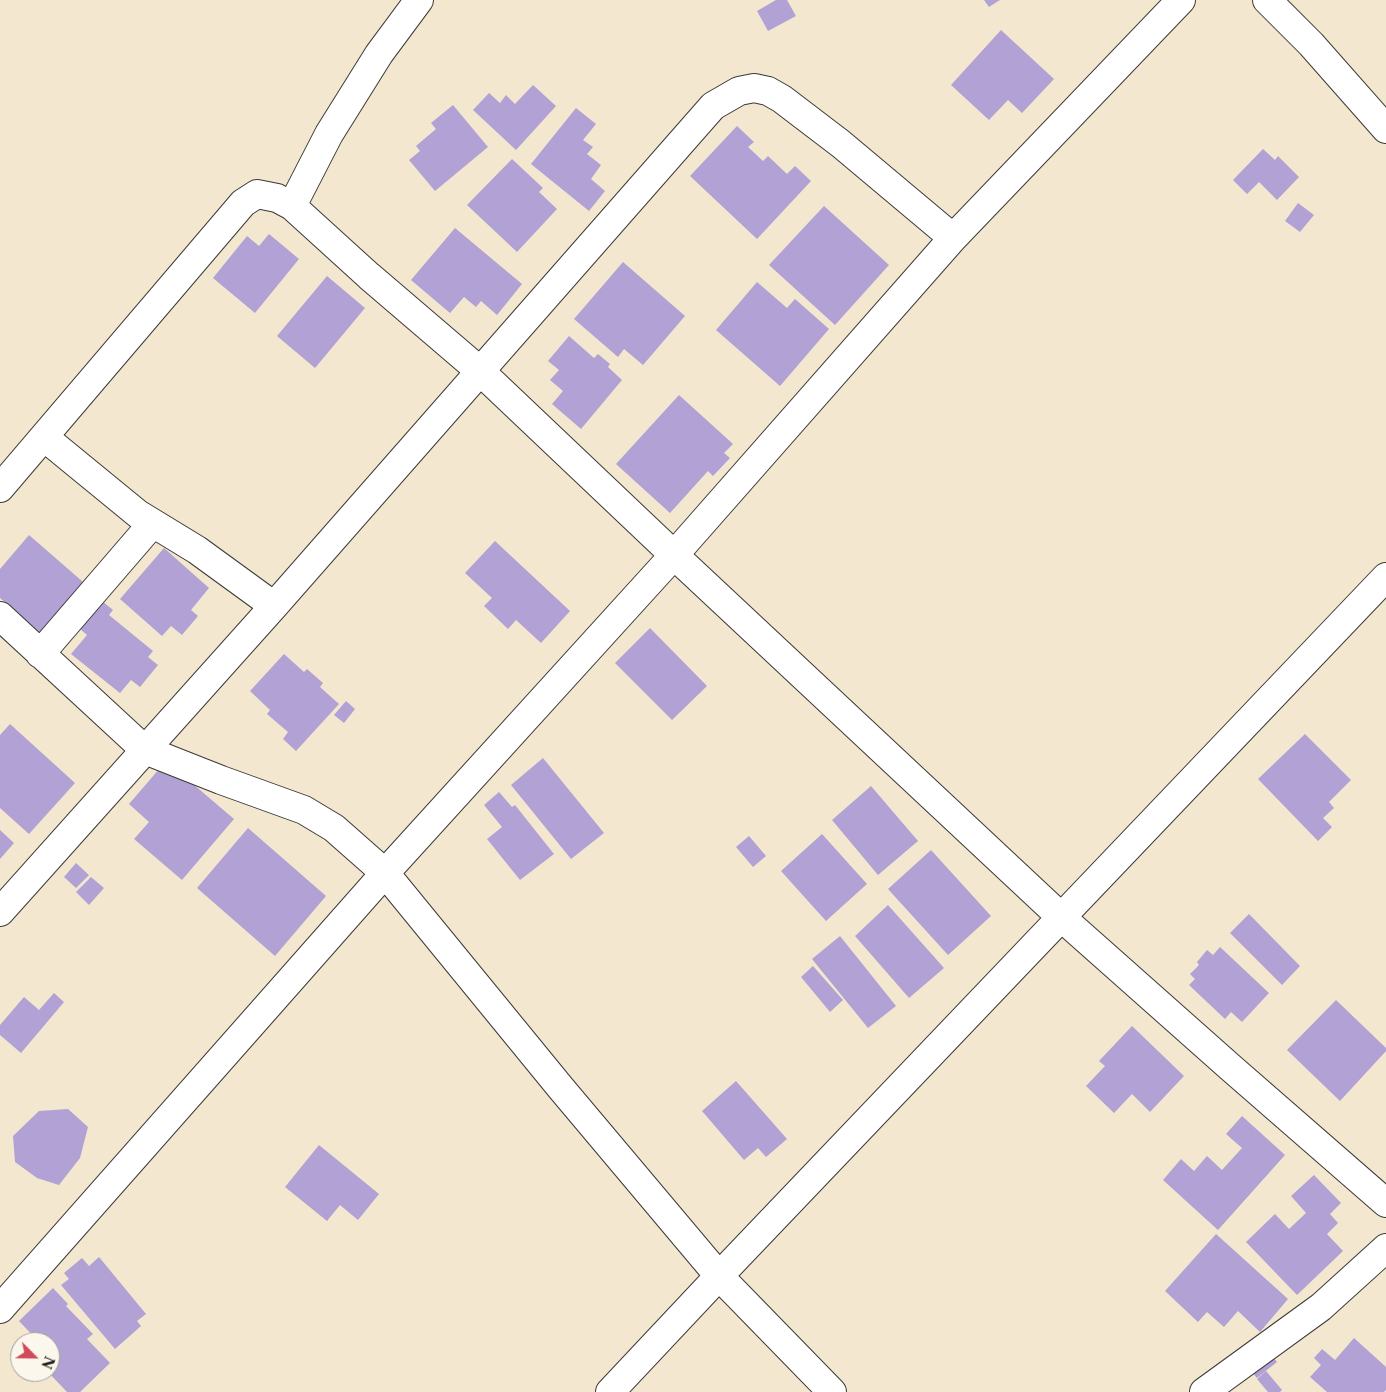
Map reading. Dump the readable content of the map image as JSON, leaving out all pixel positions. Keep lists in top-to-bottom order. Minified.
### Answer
{"north":"bottom right"}
